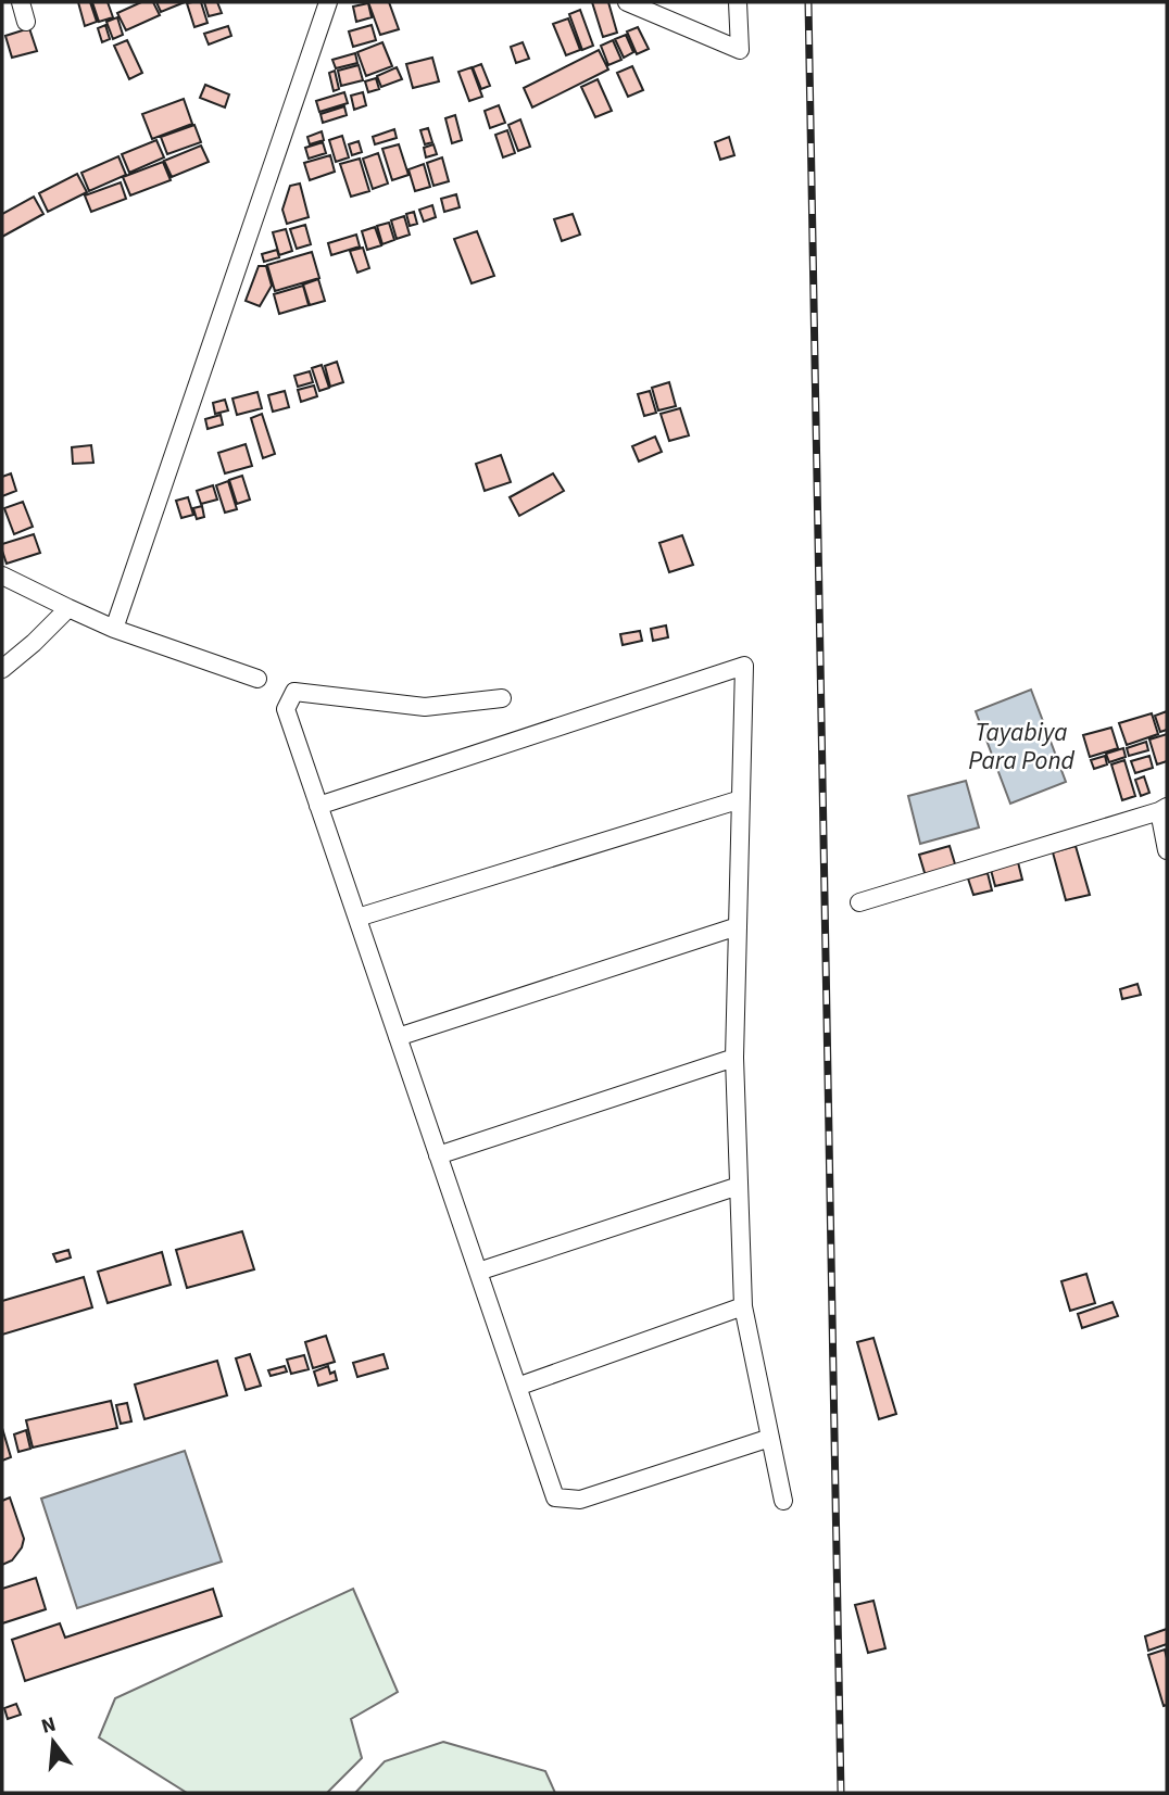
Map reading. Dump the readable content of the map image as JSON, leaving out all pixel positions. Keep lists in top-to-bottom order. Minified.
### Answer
{"water":["Tayabiya Para Pond"],"north":"top"}
